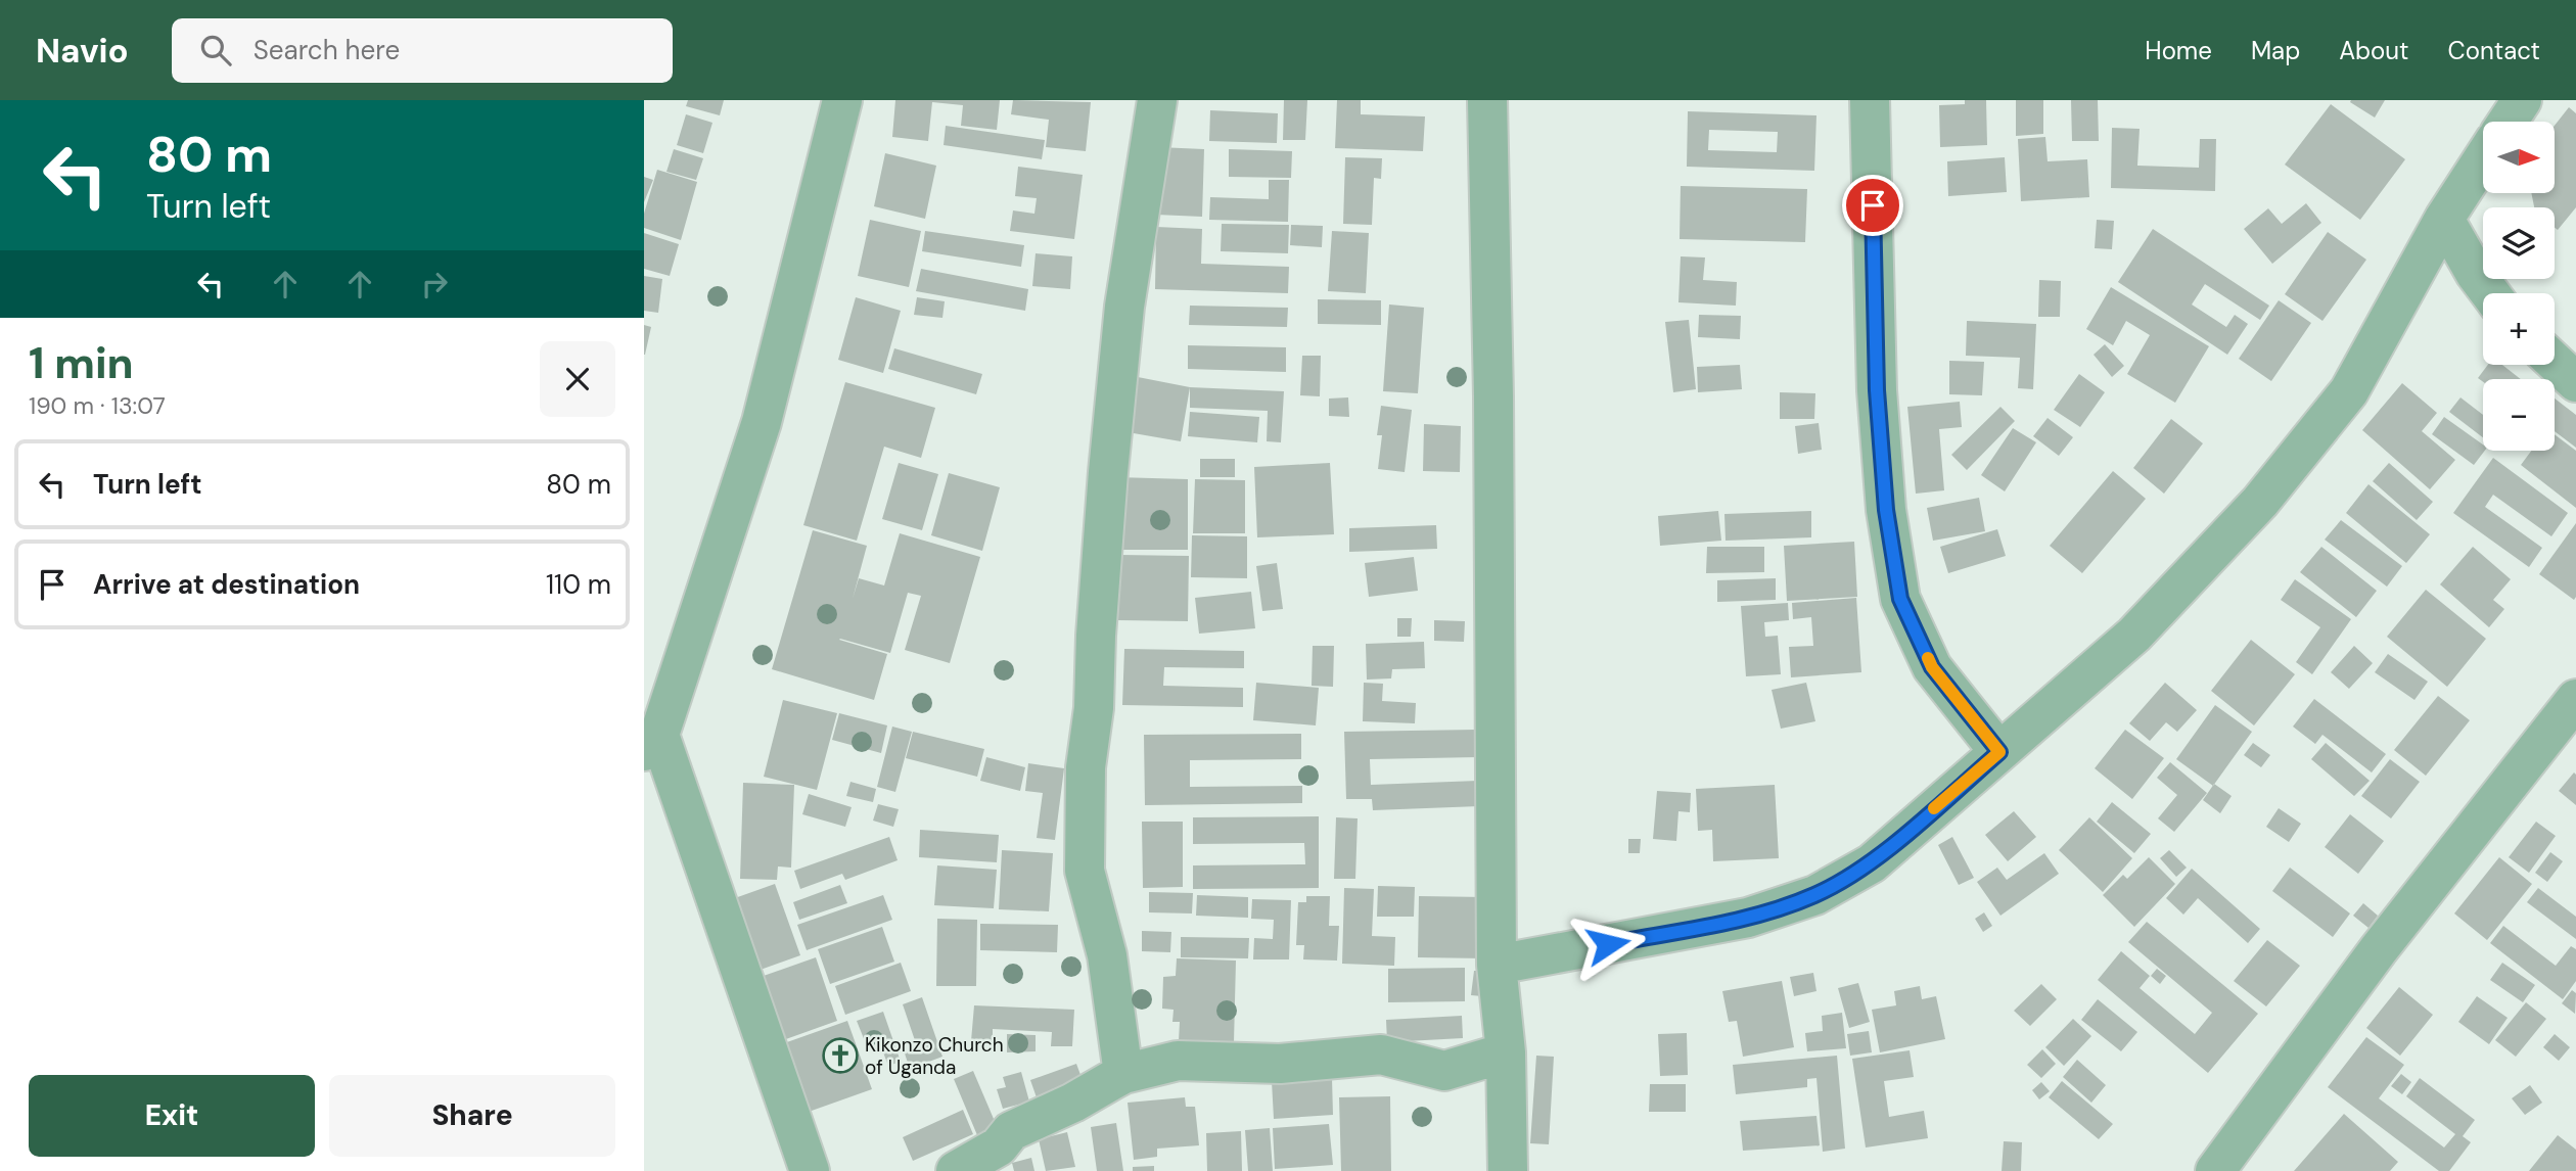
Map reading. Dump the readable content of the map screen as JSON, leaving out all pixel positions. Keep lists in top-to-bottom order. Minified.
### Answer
{"places":{"church":["Kikonzo Church of Uganda"]},"north":"right","page":{"header":"Navio","search":"Search here","nav":["Home","Map","About","Contact"],"turn":["80 m","Turn left"],"map_buttons":["+","−"],"heading":["1 min","190 m · 13:07"],"list":[{"name":"Turn left","value":"80 m"},{"name":"Arrive at destination","value":"110 m"}],"buttons":["Exit","Share"]}}
